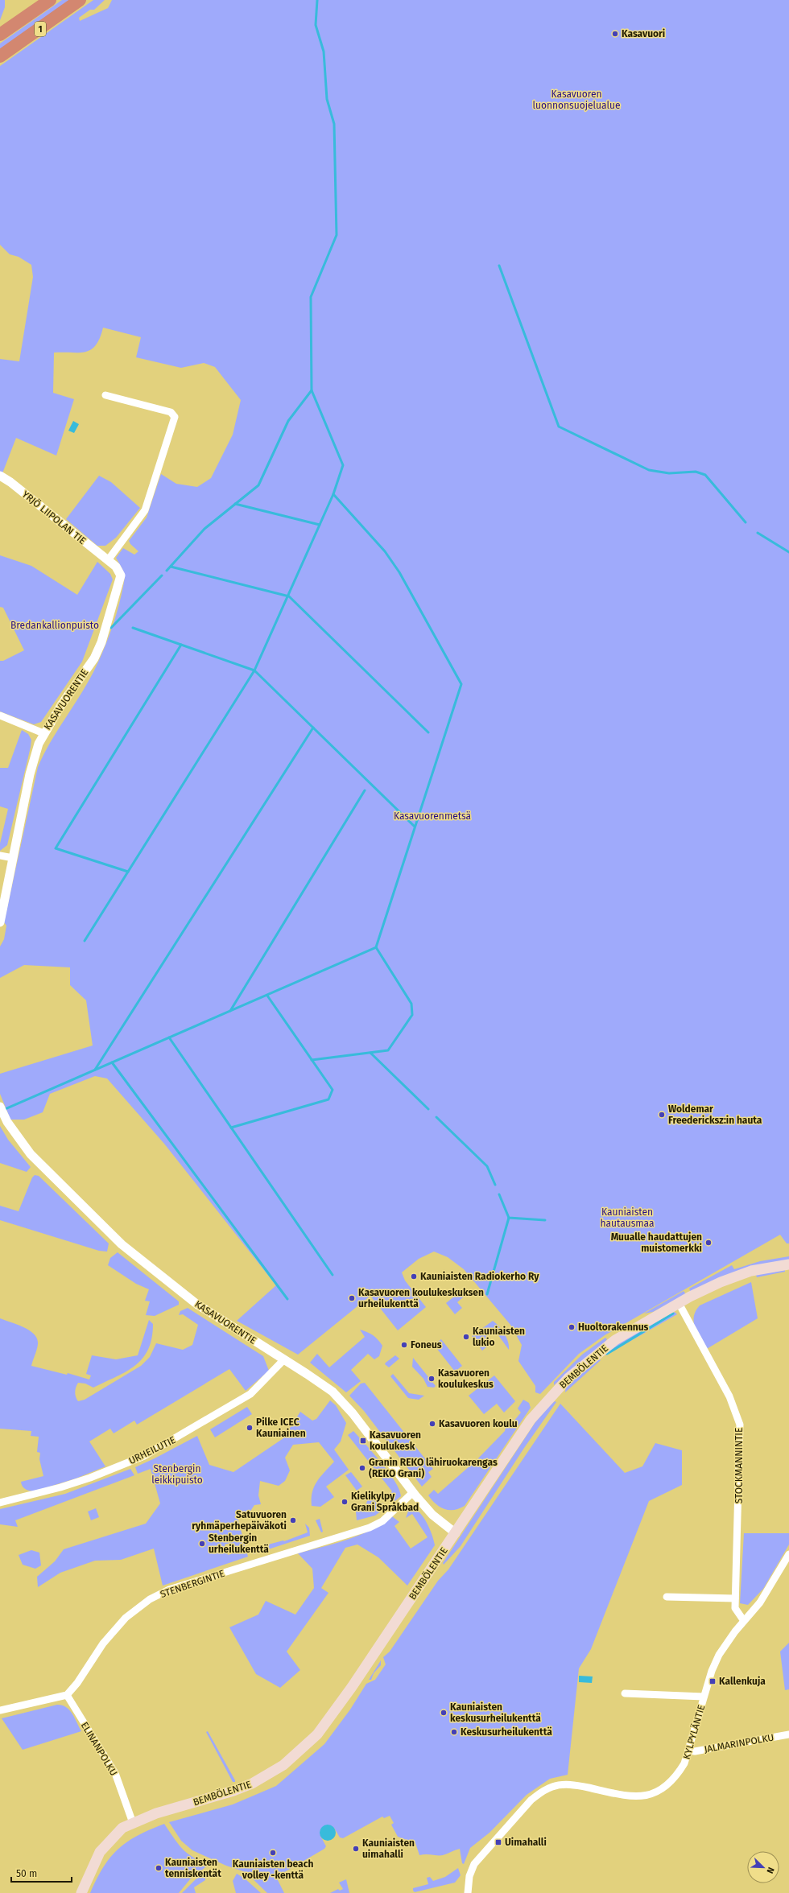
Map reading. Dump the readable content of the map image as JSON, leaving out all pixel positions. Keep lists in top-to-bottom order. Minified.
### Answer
{"streets":{"highway":["1"],"main road":["BEMBÖLENTIE"],"street":["YRJÖ LIIPOLAN TIE","KASAVUORENTIE","URHEILUTIE","STOCKMANNINTIE","STENBERGINTIE","KYLPYLÄNTIE","JALMARINPOLKU","ELINANPOLKU"]},"crossings":[["YRJÖ LIIPOLAN TIE","KASAVUORENTIE"],["KASAVUORENTIE","BEMBÖLENTIE"],["KASAVUORENTIE","URHEILUTIE"],["KASAVUORENTIE","STENBERGINTIE"],["BEMBÖLENTIE","STOCKMANNINTIE"],["BEMBÖLENTIE","ELINANPOLKU"],["STOCKMANNINTIE","KYLPYLÄNTIE"],["STENBERGINTIE","ELINANPOLKU"],["KYLPYLÄNTIE","JALMARINPOLKU"]],"parks":["Kasavuoren luonnonsuojelualue","Bredankallionpuisto","Kasavuorenmetsä","Kauniaisten hautausmaa","Stenbergin leikkipuisto"],"places":{"other":["Kasavuori","Woldemar Freedericksz:in hauta","Muualle haudattujen muistomerkki","Kauniaisten Radiokerho Ry","Kasavuoren koulukeskuksen urheilukenttä","Huoltorakennus","Kauniaisten lukio","Foneus","Kasavuoren koulukeskus","Kasavuoren koulu","Pilke ICEC Kauniainen","Granin REKO lähiruokarengas (REKO Grani)","Kielikylpy Grani Språkbad","Satuvuoren ryhmäperhepäiväkoti","Stenbergin urheilukenttä","Kauniaisten keskusurheilukenttä","Keskusurheilukenttä","Kauniaisten uimahalli","Kauniaisten beach volley -kenttä","Kauniaisten tenniskentät"],"transit":["Kasavuoren koulukesk","Kallenkuja","Uimahalli"]},"scale_bar":"50 m","north":"bottom right"}
